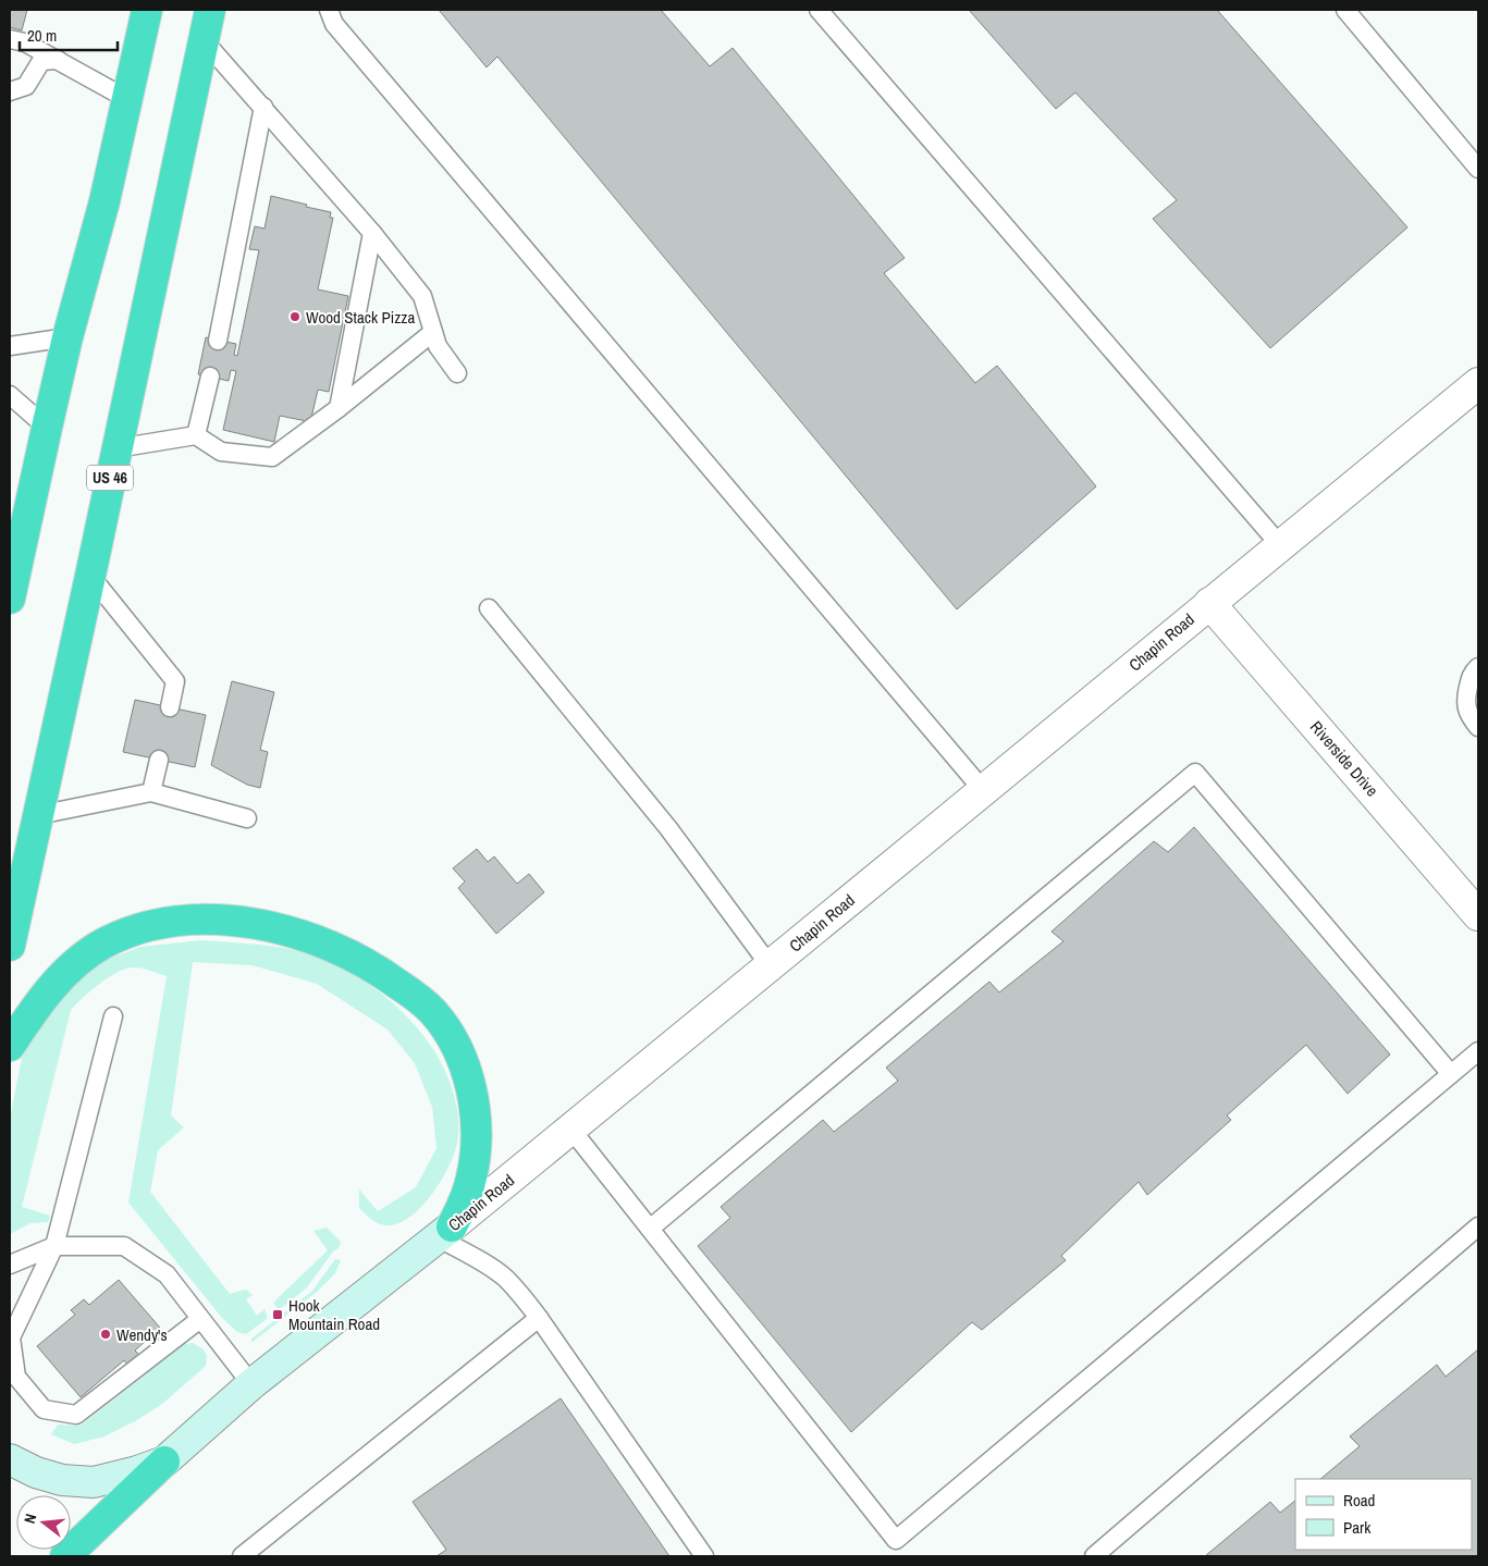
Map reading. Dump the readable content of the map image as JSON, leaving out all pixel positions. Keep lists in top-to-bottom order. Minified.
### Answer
{"streets":{"highway":["US 46"],"main road":["Chapin Road"],"street":["Riverside Drive"]},"crossings":[["Chapin Road","Riverside Drive"]],"places":{"other":["Wood Stack Pizza","Wendy's"],"transit":["Hook Mountain Road"]},"legend":["Road","Park"],"scale_bar":"20 m","north":"left"}
